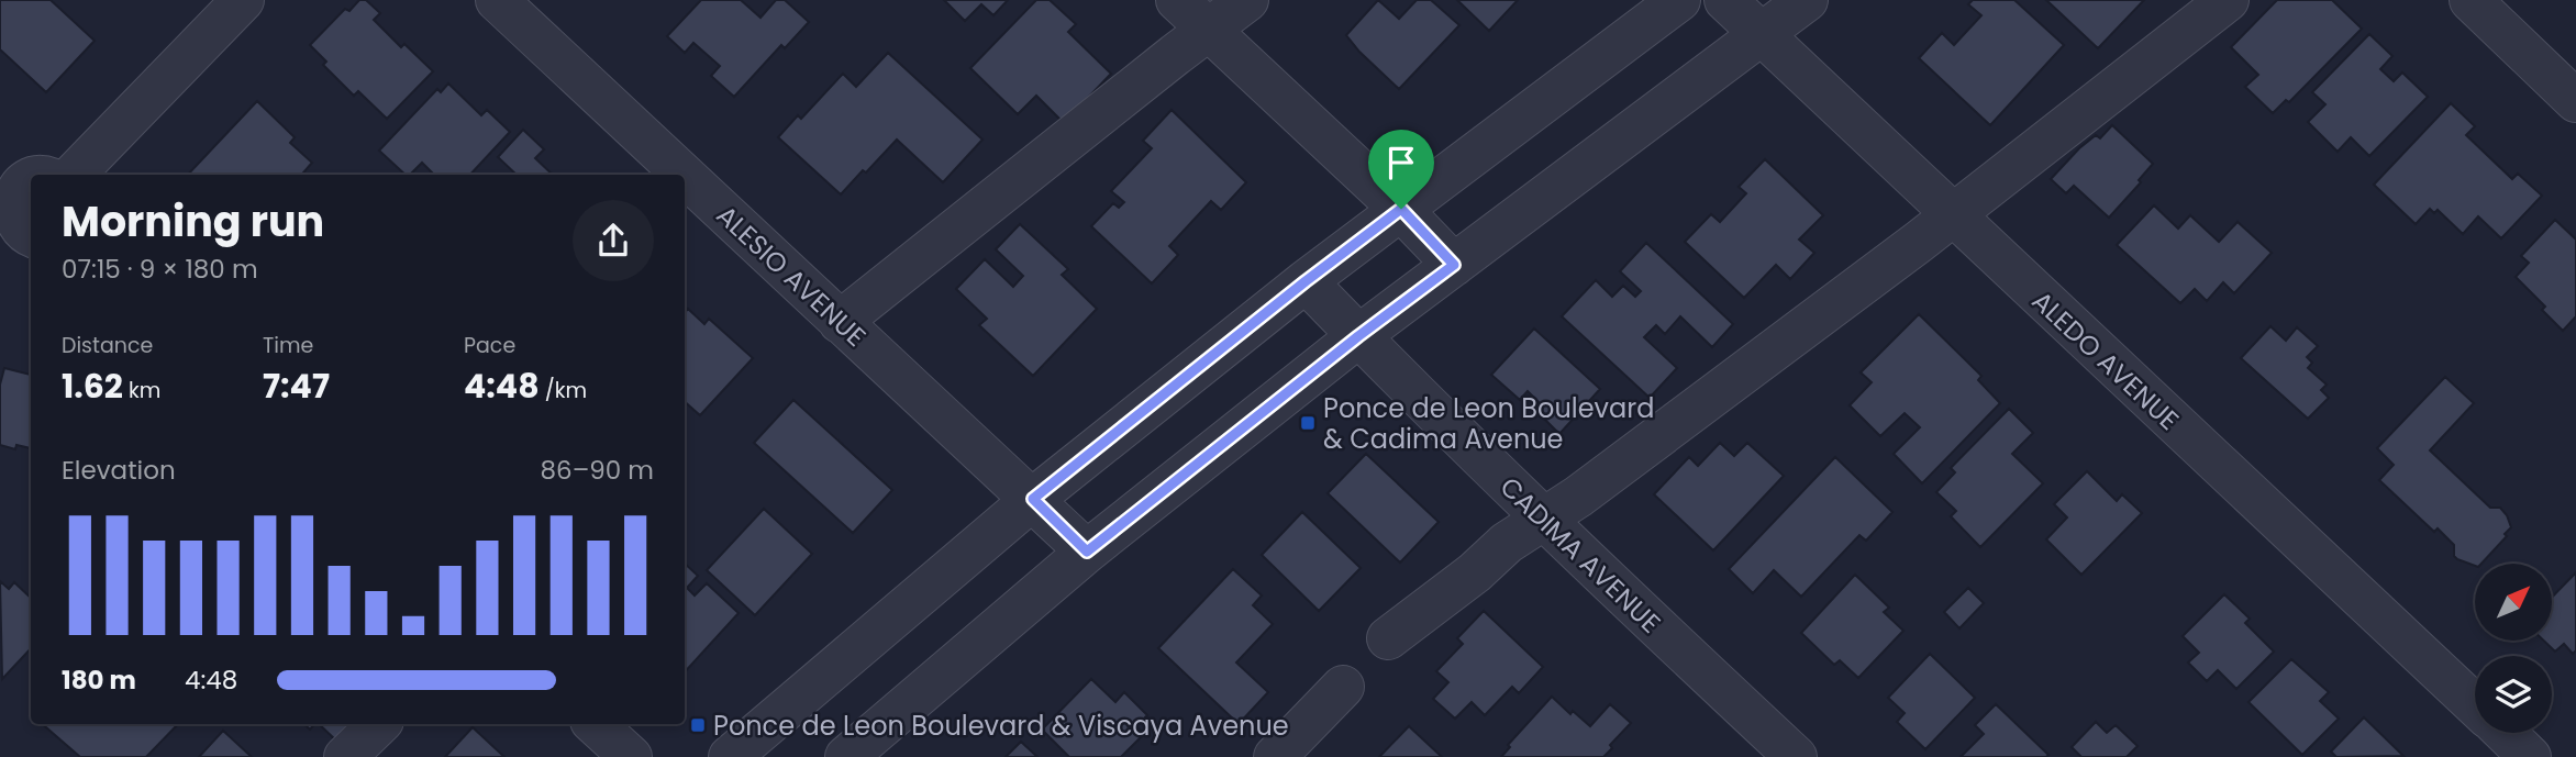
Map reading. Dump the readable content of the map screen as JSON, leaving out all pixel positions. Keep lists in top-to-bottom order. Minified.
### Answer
{"streets":{"street":["ALESIO AVENUE","ALEDO AVENUE","CADIMA AVENUE"]},"places":{"transit":["Ponce de Leon Boulevard & Cadima Avenue","Ponce de Leon Boulevard & Viscaya Avenue"]},"north":"top right","page":{"heading":["Morning run","07:15 · 9 × 180 m"],"stats":[["Distance","1.62 km"],["Time","7:47"],["Pace","4:48 /km"]],"chart":["Elevation","86–90 m"],"list":[{"name":"180 m","note":"4:48"}]}}
